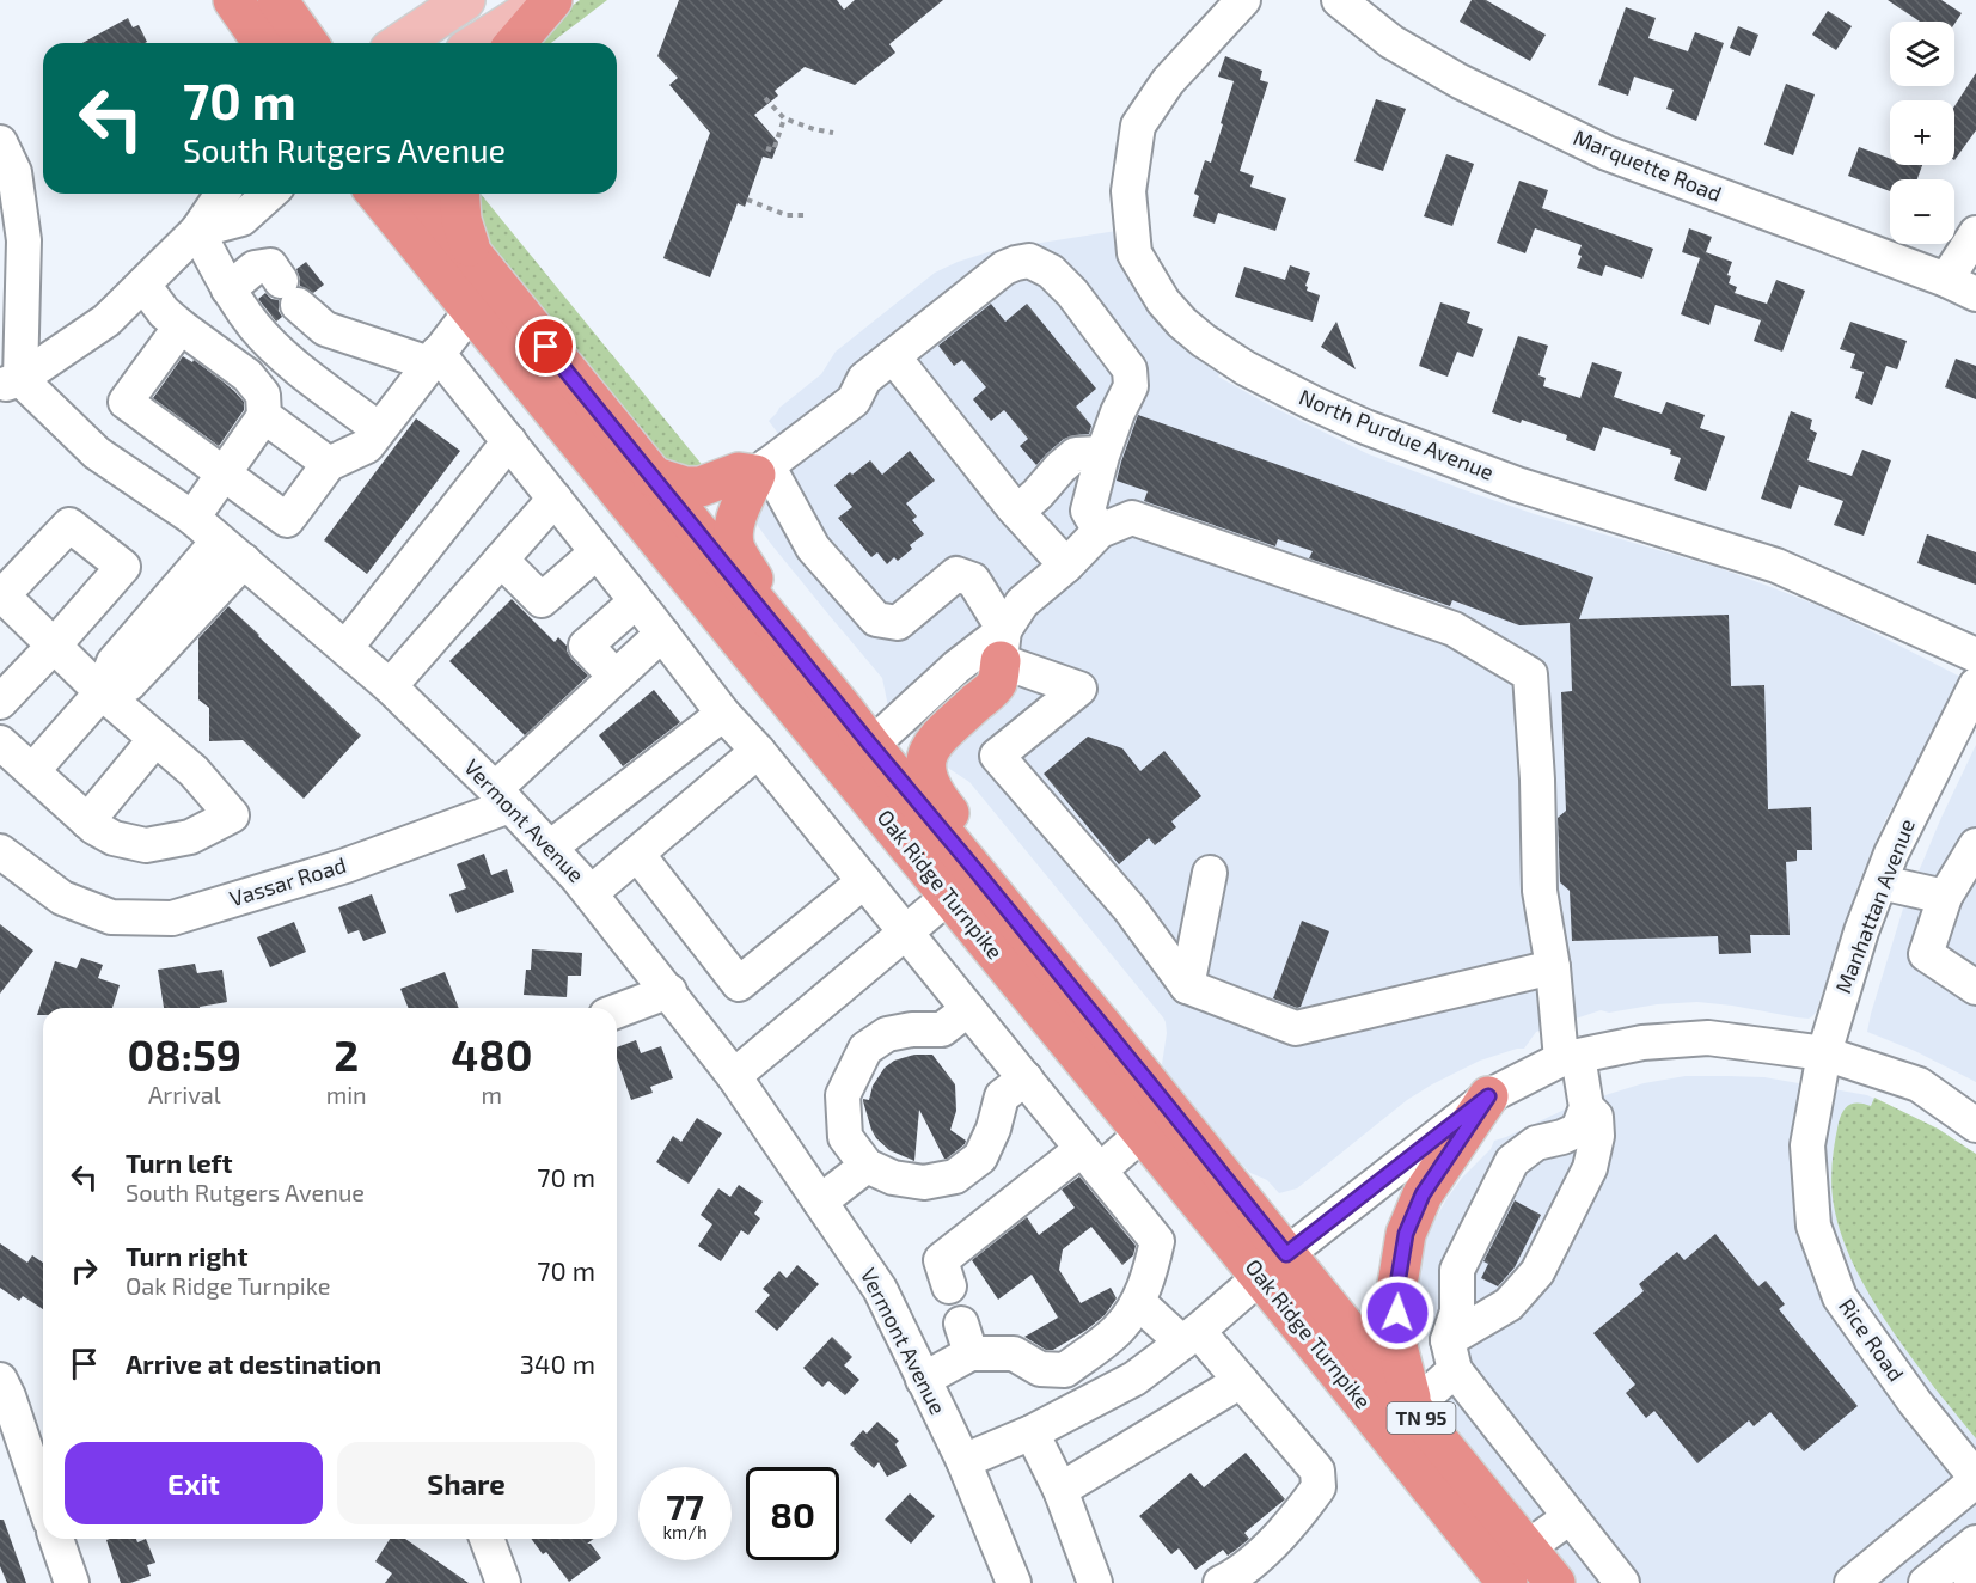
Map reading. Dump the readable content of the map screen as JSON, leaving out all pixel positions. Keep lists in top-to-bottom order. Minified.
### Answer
{"streets":{"highway":["Oak Ridge Turnpike","TN 95"],"street":["Marquette Road","North Purdue Avenue","Vermont Avenue","Vassar Road","Manhattan Avenue","Rice Road"]},"crossings":[["Vermont Avenue","Vassar Road"],["Manhattan Avenue","Rice Road"]],"page":{"map_buttons":["+","−"],"turn":["70 m","South Rutgers Avenue"],"eta":["08:59","Arrival","2","min","480","m"],"list":[{"name":"Turn left","note":"South Rutgers Avenue","value":"70 m"},{"name":"Turn right","note":"Oak Ridge Turnpike","value":"70 m"},{"name":"Arrive at destination","value":"340 m"}],"buttons":["Exit","Share"],"speed":"77 km/h","limit":"80"}}
